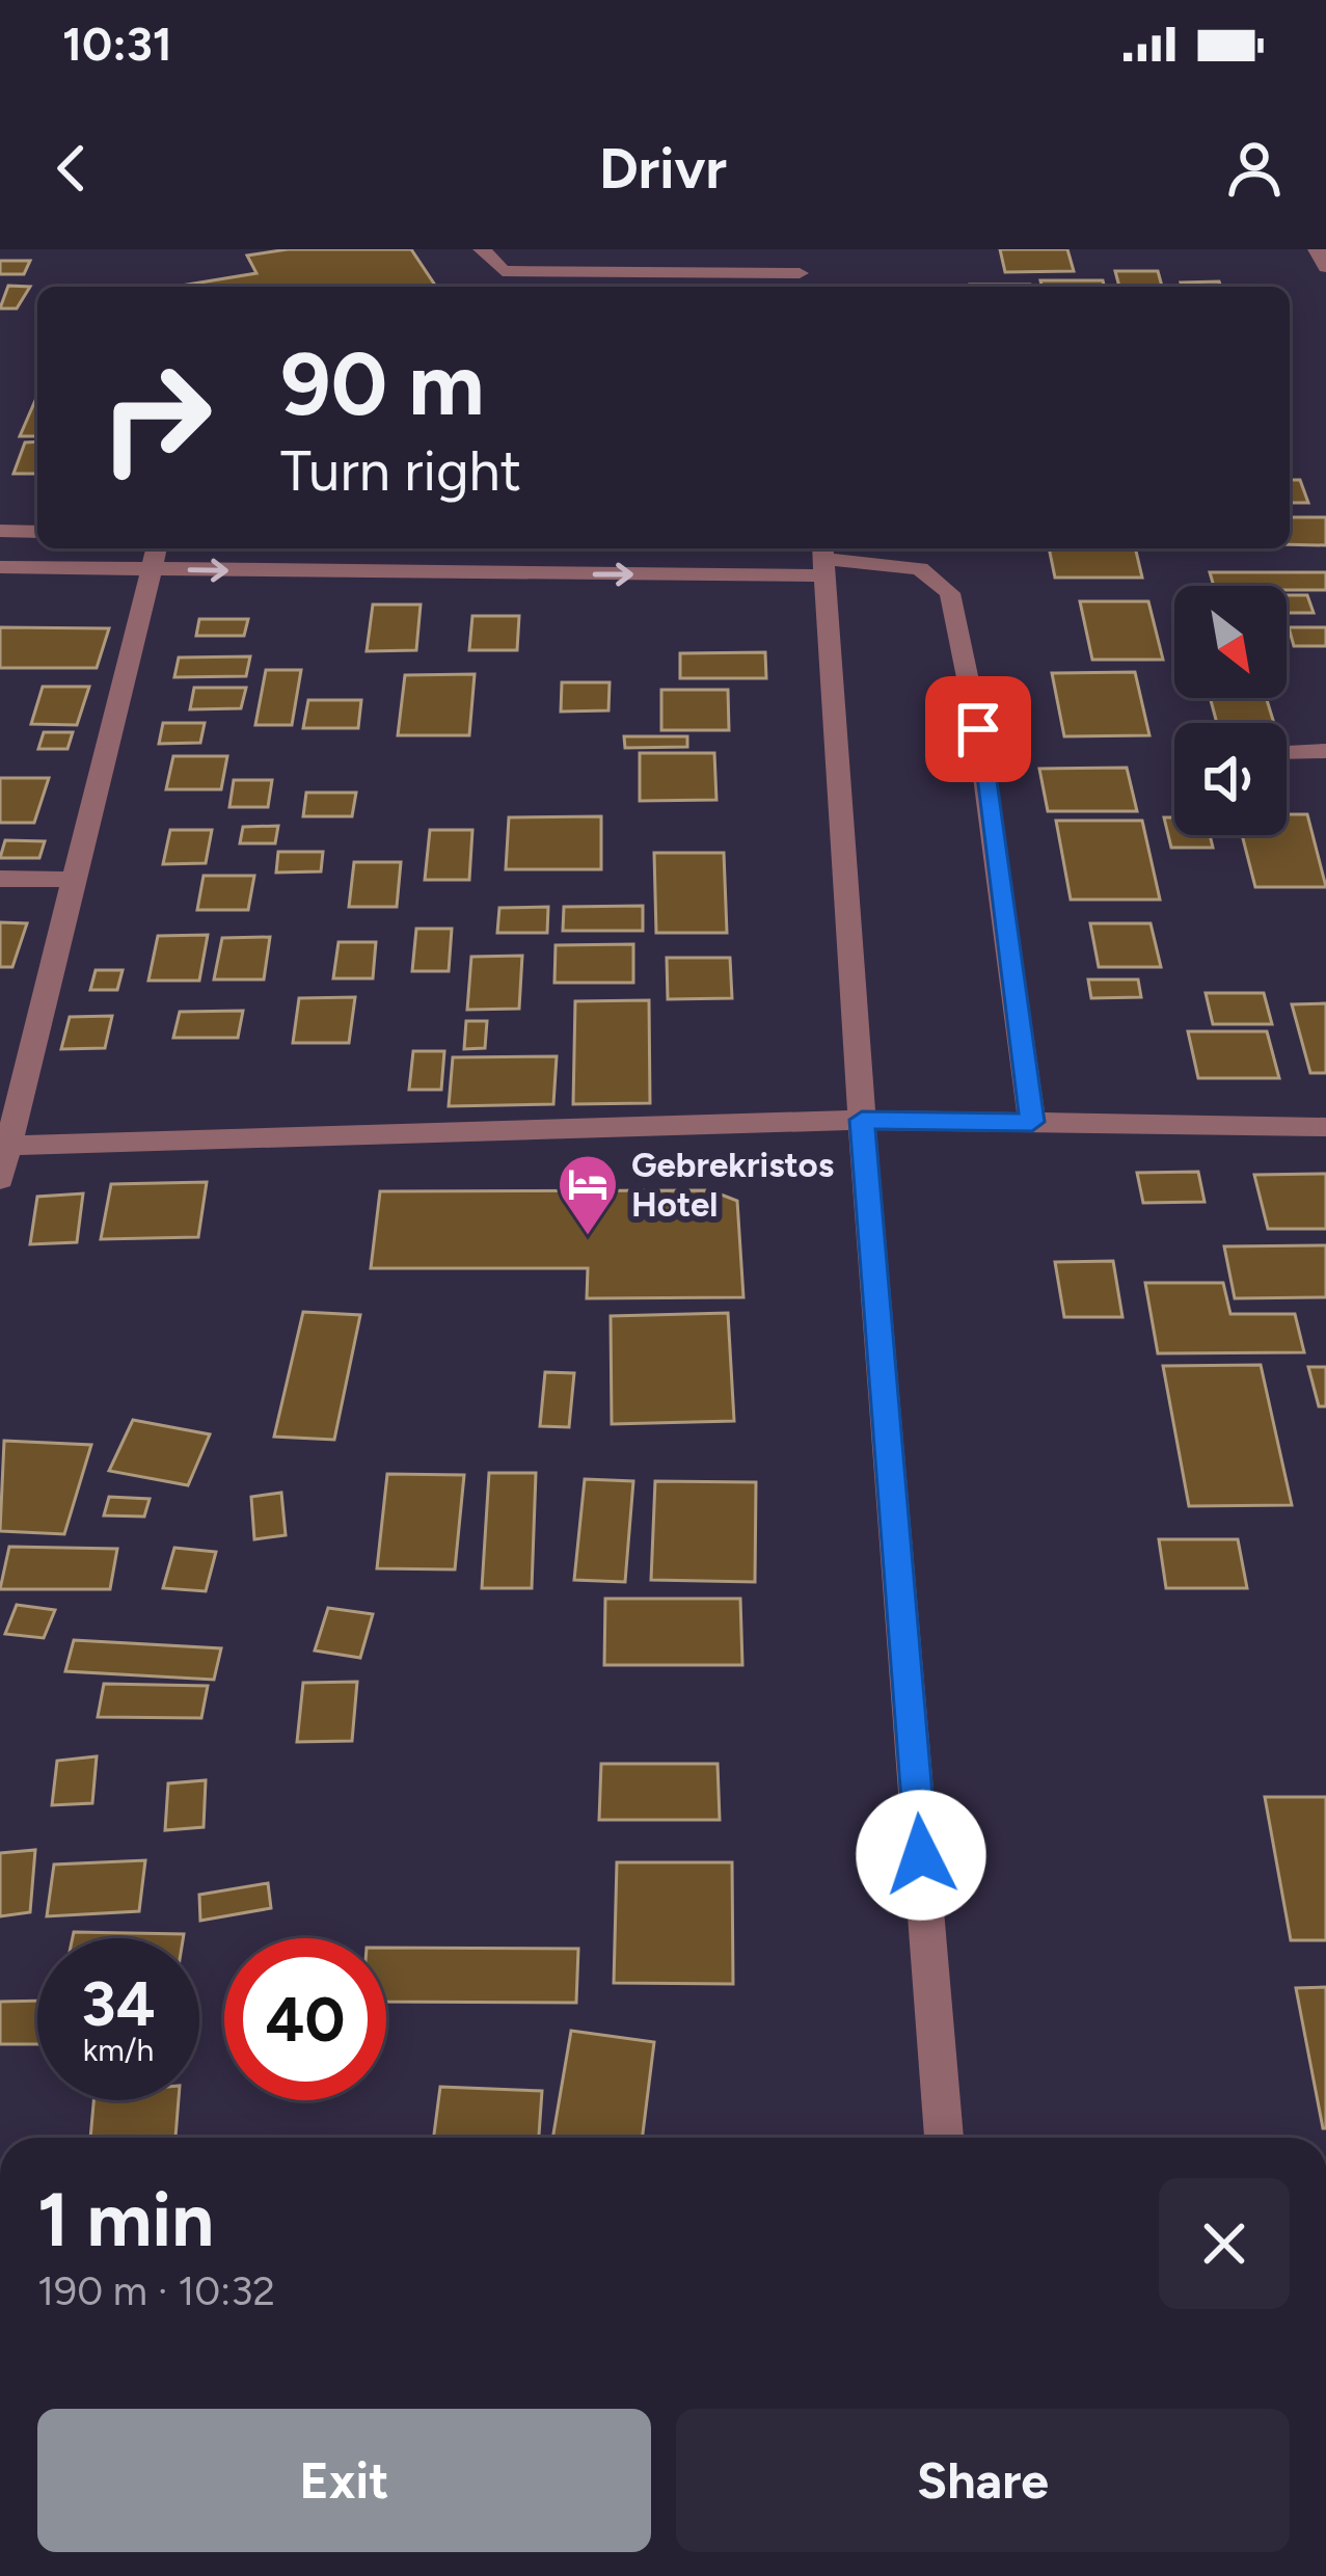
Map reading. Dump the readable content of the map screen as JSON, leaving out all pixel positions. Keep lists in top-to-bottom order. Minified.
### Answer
{"places":{"hotel":["Gebrekristos Hotel"]},"north":"bottom right","page":{"status":"10:31","header":"Drivr","turn":["90 m","Turn right"],"speed":"34 km/h","limit":"40","heading":["1 min","190 m · 10:32"],"buttons":["Exit","Share"]}}
